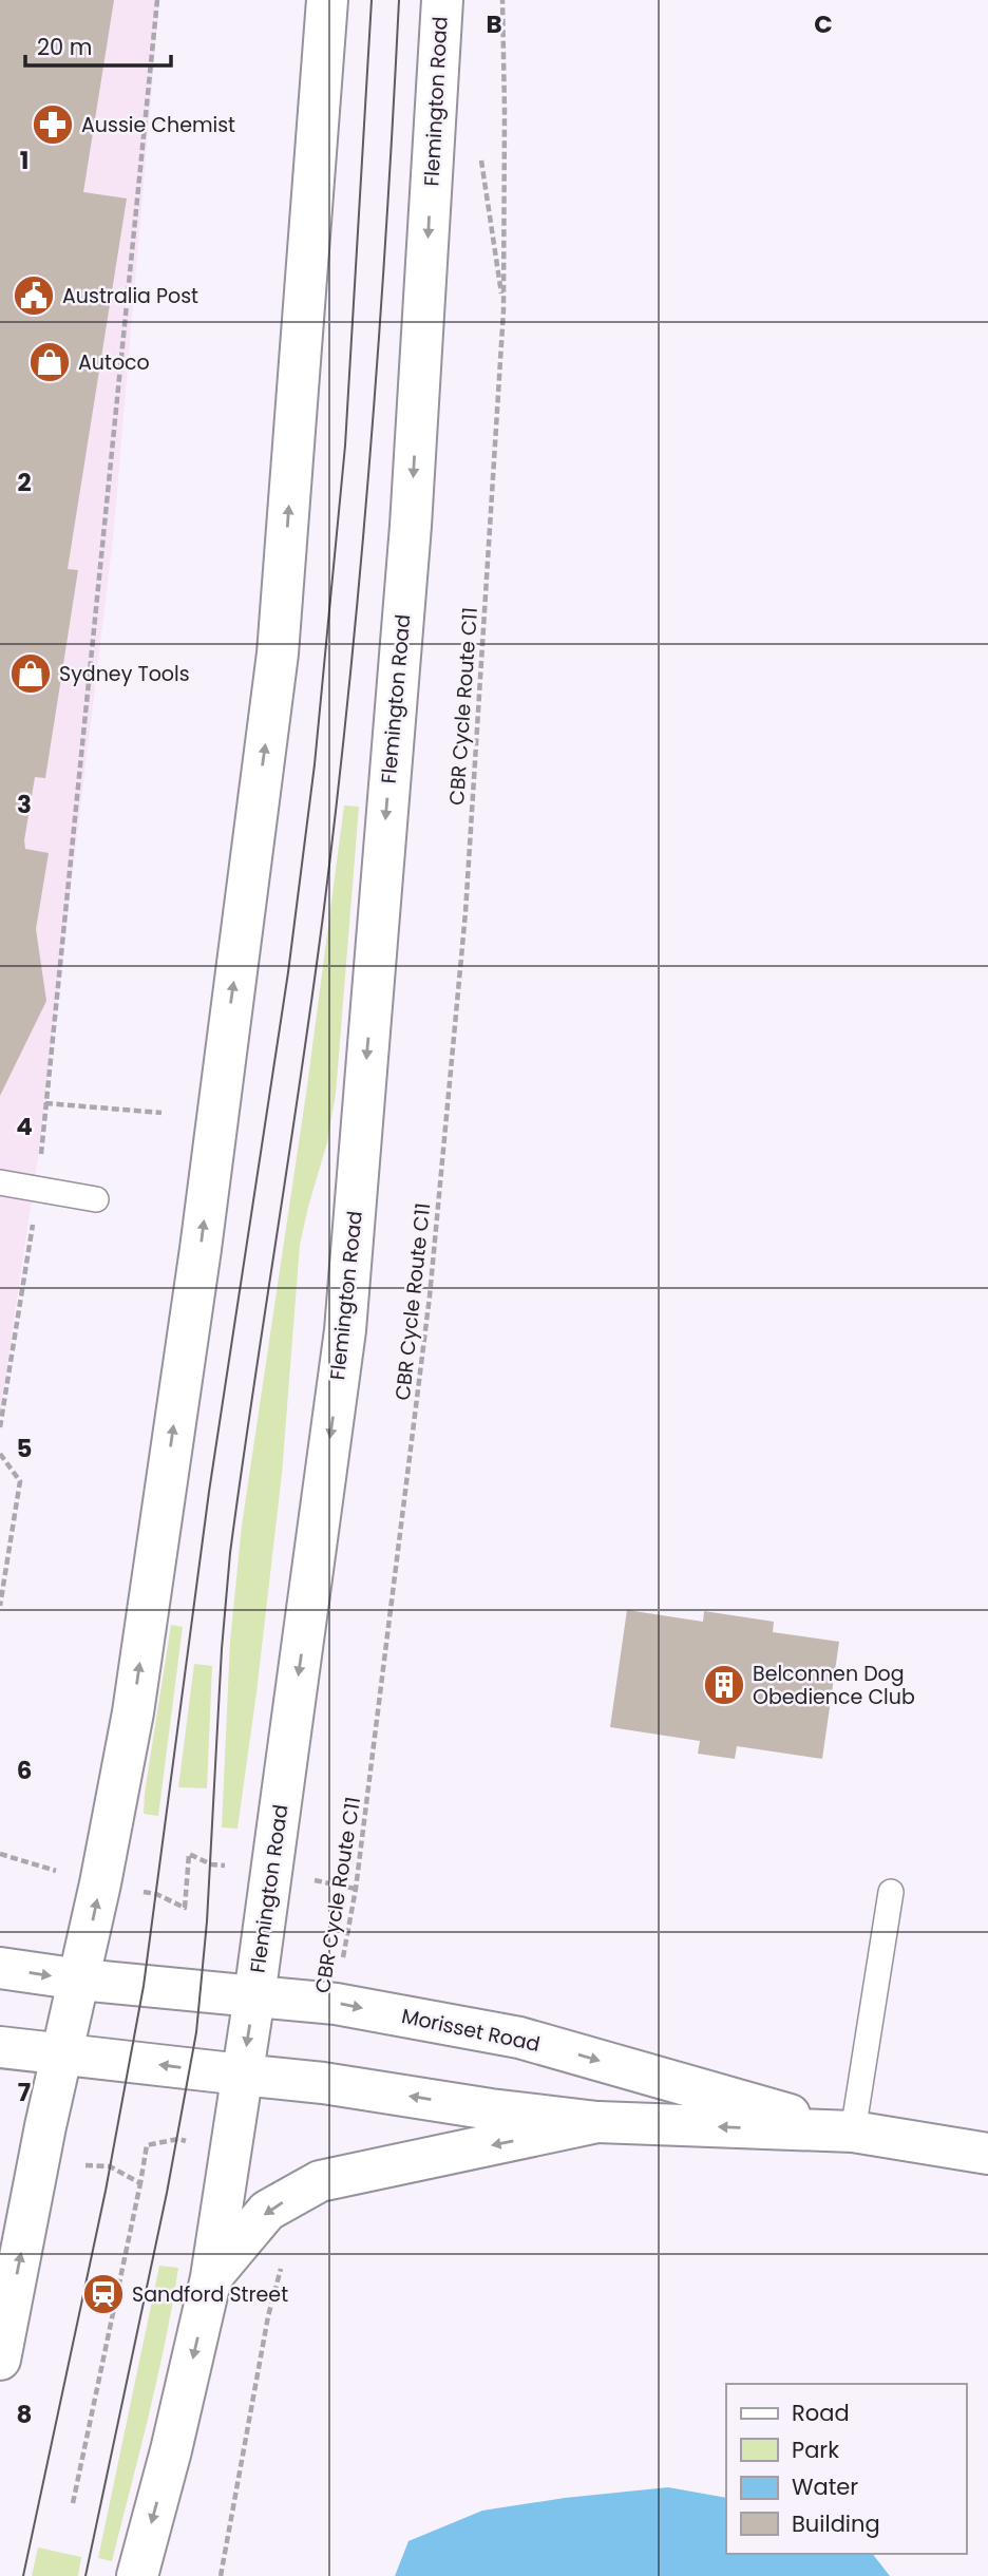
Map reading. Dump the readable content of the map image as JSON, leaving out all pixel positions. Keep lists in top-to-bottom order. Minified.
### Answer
{"streets":{"main road":["Flemington Road","Morisset Road"],"path":["CBR Cycle Route C11"]},"crossings":[["Flemington Road","Morisset Road"],["CBR Cycle Route C11","Morisset Road"]],"places":{"pharmacy":["Aussie Chemist"],"public building":["Australia Post"],"shop":["Autoco","Sydney Tools"],"building":["Belconnen Dog Obedience Club"],"station":["Sandford Street"]},"legend":["Road","Park","Water","Building"],"scale_bar":"20 m","grid":{"columns":["B","C"],"rows":["1","2","3","4","5","6","7","8"]}}
